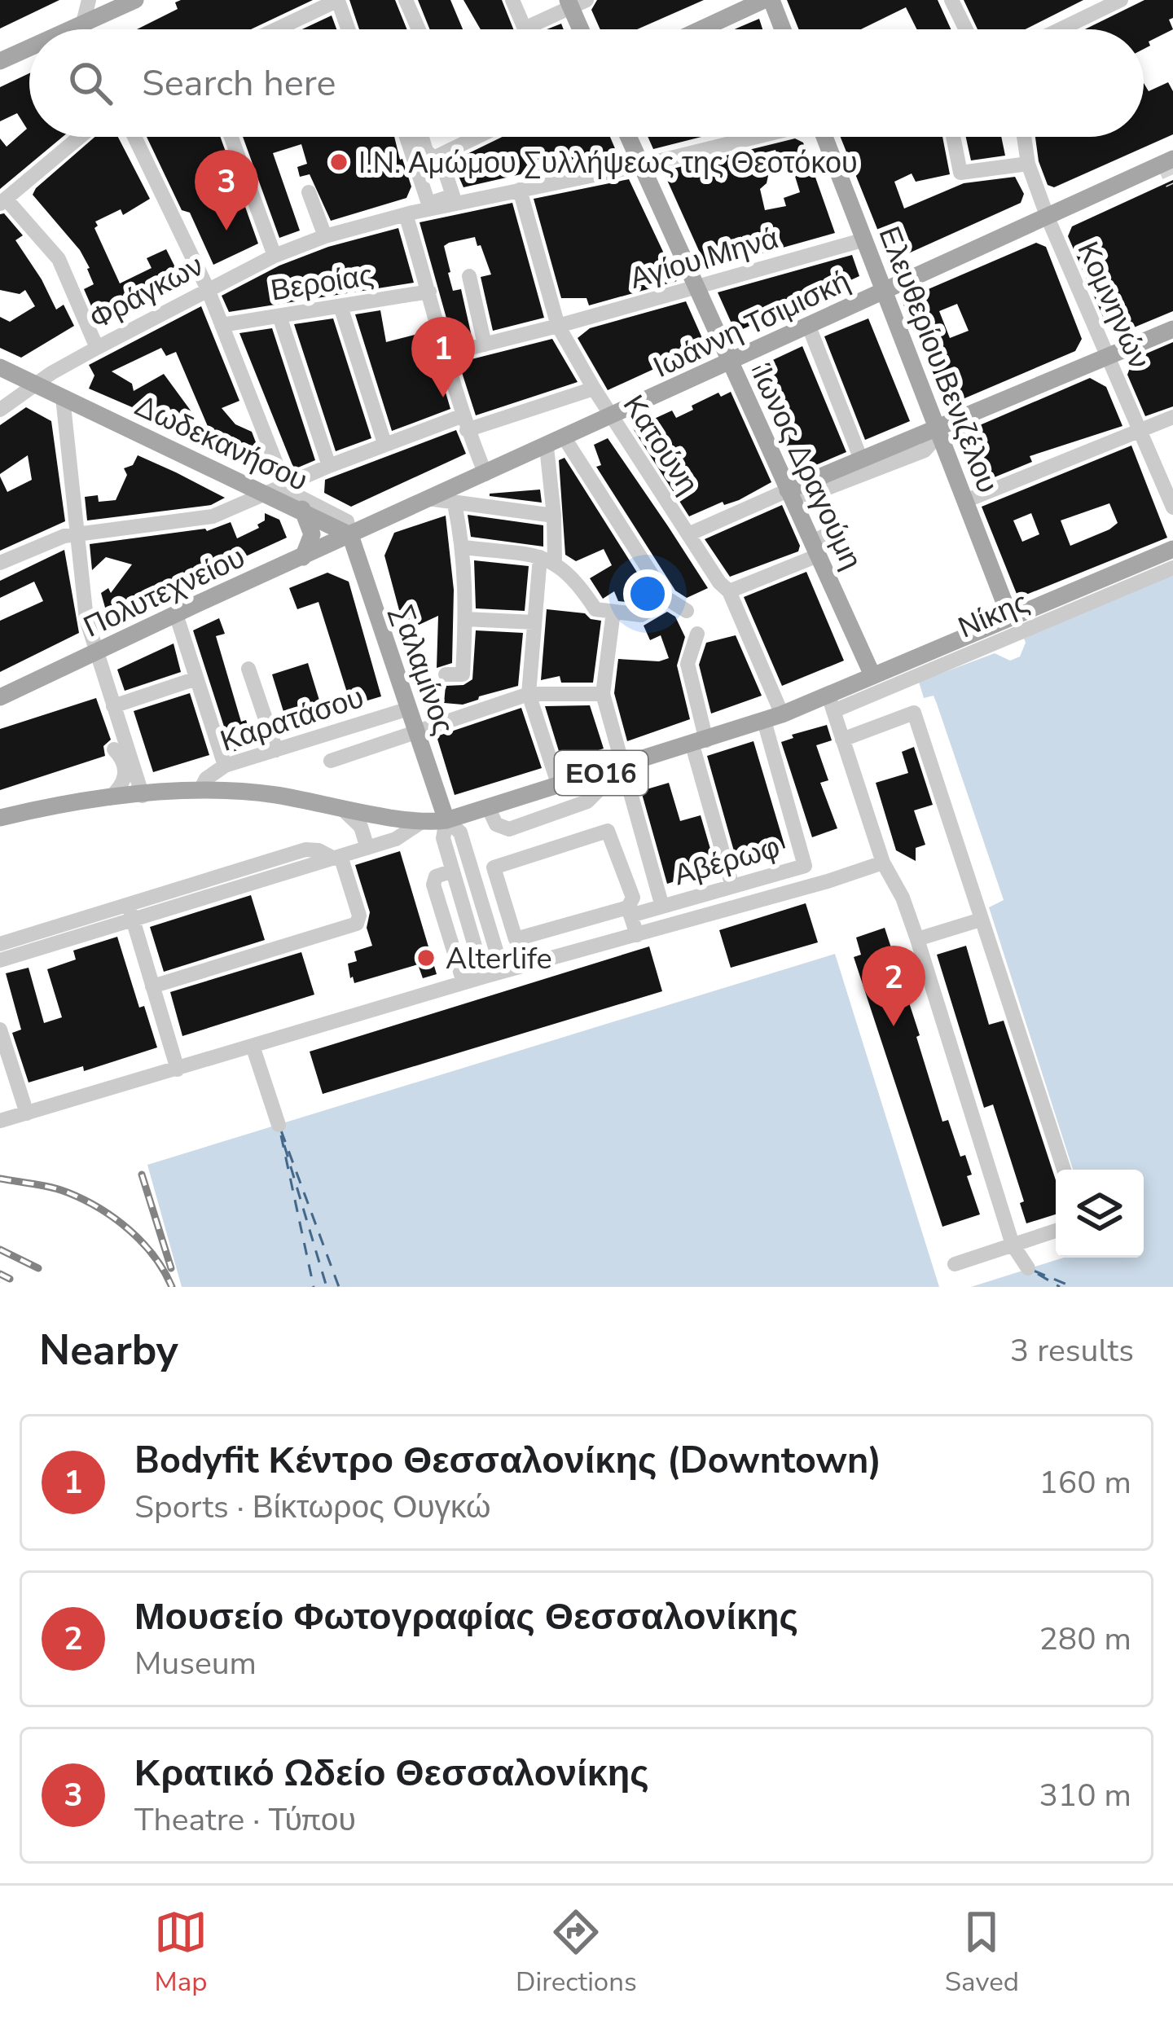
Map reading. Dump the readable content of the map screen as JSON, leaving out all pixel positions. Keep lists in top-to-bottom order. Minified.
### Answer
{"streets":{"main road":["Ιωάννη Τσιμισκή","Ελευθερίου Βενιζέλου","Δωδεκανήσου","Ίωνος Δραγούμη","Πολυτεχνείου","Νίκης","Σαλαμίνος","ΕΟ16"],"street":["Αγίου Μηνά","Βεροίας","Φράγκων","Κομνηνών","Κατούνη","Καρατάσου","Αβέρωφ"]},"crossings":[["Αγίου Μηνά","Ελευθερίου Βενιζέλου"],["Αγίου Μηνά","Κατούνη"],["Αγίου Μηνά","Ίωνος Δραγούμη"],["Φράγκων","Δωδεκανήσου"],["Φράγκων","Κατούνη"],["Φράγκων","Ίωνος Δραγούμη"],["Κομνηνών","Ιωάννη Τσιμισκή"],["Ιωάννη Τσιμισκή","Ελευθερίου Βενιζέλου"],["Ιωάννη Τσιμισκή","Δωδεκανήσου"],["Ιωάννη Τσιμισκή","Κατούνη"],["Ιωάννη Τσιμισκή","Ίωνος Δραγούμη"],["Ιωάννη Τσιμισκή","Πολυτεχνείου"],["Ιωάννη Τσιμισκή","Σαλαμίνος"],["Ελευθερίου Βενιζέλου","Νίκης"],["Δωδεκανήσου","Πολυτεχνείου"],["Δωδεκανήσου","Σαλαμίνος"],["Κατούνη","ΕΟ16"],["Κατούνη","Αβέρωφ"],["Ίωνος Δραγούμη","Νίκης"],["Ίωνος Δραγούμη","ΕΟ16"],["Πολυτεχνείου","Σαλαμίνος"],["Νίκης","ΕΟ16"],["Σαλαμίνος","Καρατάσου"],["Σαλαμίνος","ΕΟ16"],["Καρατάσου","ΕΟ16"]],"places":["I.N. Αμώμου Συλλήψεως της Θεοτόκου","Alterlife"],"page":{"search":"Search here","pins":["3","1","2"],"heading":["Nearby","3 results"],"list":[{"mark":"1","name":"Bodyfit Κέντρο Θεσσαλονίκης (Downtown)","note":"Sports · Βίκτωρος Ουγκώ","value":"160 m"},{"mark":"2","name":"Μουσείο Φωτογραφίας Θεσσαλονίκης","note":"Museum","value":"280 m"},{"mark":"3","name":"Κρατικό Ωδείο Θεσσαλονίκης","note":"Theatre · Τύπου","value":"310 m"}],"nav":["Map","Directions","Saved"]}}
